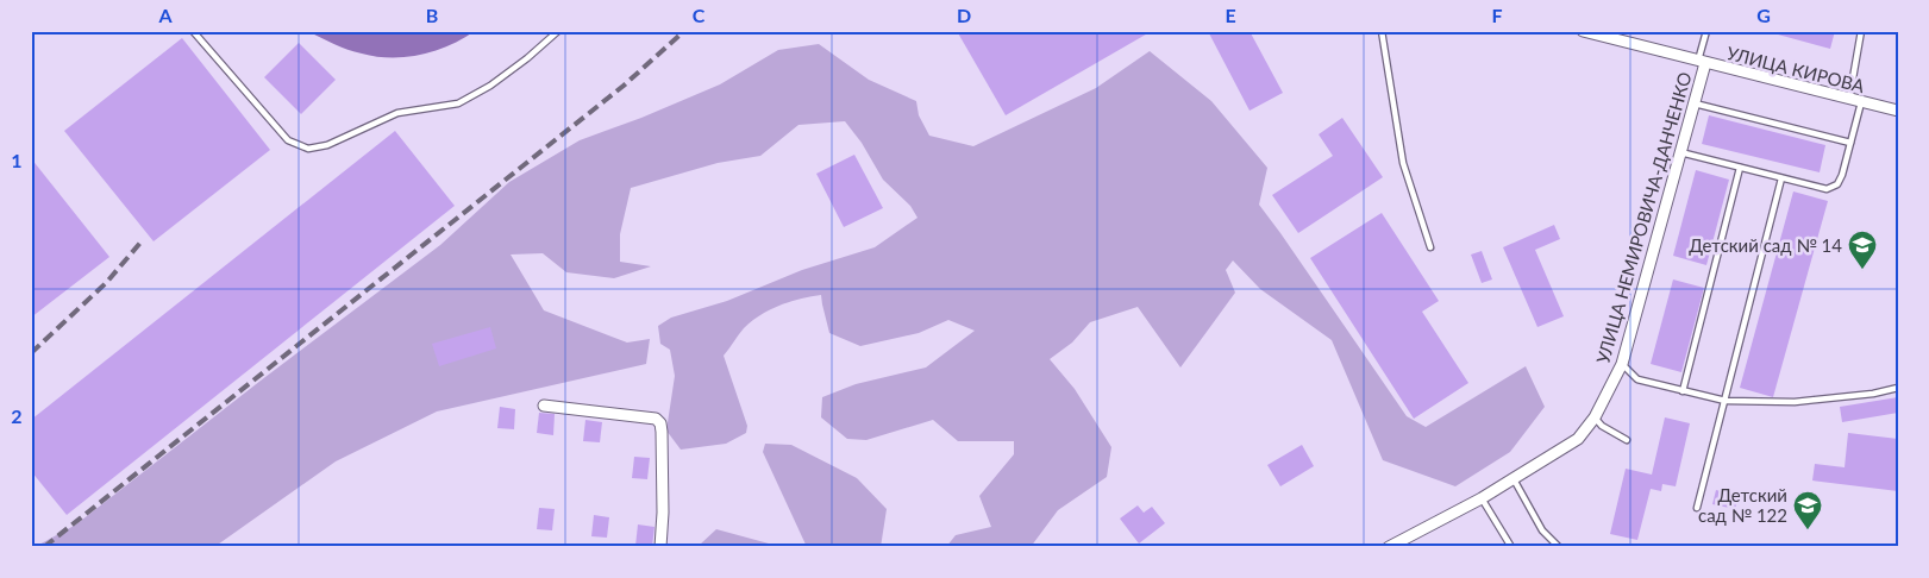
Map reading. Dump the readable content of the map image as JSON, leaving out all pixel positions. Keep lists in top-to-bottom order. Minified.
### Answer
{"streets":{"street":["УЛИЦА КИРОВА","УЛИЦА НЕМИРОВИЧА-ДАНЧЕНКО"]},"crossings":[["УЛИЦА КИРОВА","УЛИЦА НЕМИРОВИЧА-ДАНЧЕНКО"]],"places":{"school or university":["Детский сад № 14","Детский сад № 122"]},"grid":{"columns":["A","B","C","D","E","F","G"],"rows":["1","2"]}}
